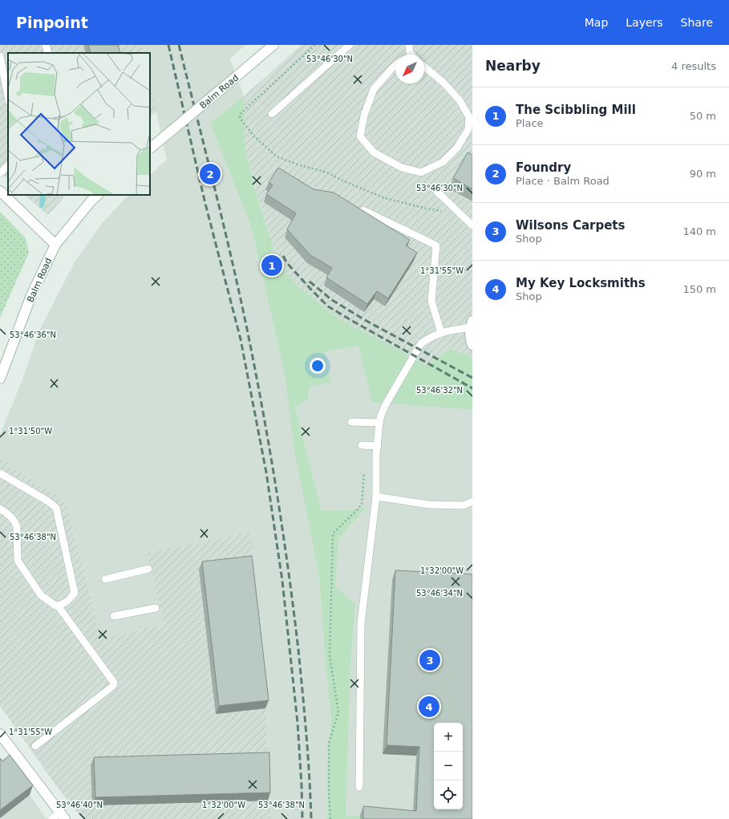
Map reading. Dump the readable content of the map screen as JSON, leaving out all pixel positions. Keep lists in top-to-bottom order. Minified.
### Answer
{"streets":{"street":["Balm Road"]},"north":"bottom left","page":{"header":"Pinpoint","nav":["Map","Layers","Share"],"heading":["Nearby","4 results"],"list":[{"mark":"1","name":"The Scibbling Mill","note":"Place","value":"50 m"},{"mark":"2","name":"Foundry","note":"Place · Balm Road","value":"90 m"},{"mark":"3","name":"Wilsons Carpets","note":"Shop","value":"140 m"},{"mark":"4","name":"My Key Locksmiths","note":"Shop","value":"150 m"}],"pins":["2","1","3","4"],"map_buttons":["+","−"]},"coordinates":["53°46'30\"N","1°31'55\"W","53°46'36\"N","53°46'32\"N","1°31'50\"W","53°46'38\"N","1°32'00\"W","53°46'34\"N","53°46'40\"N"]}
